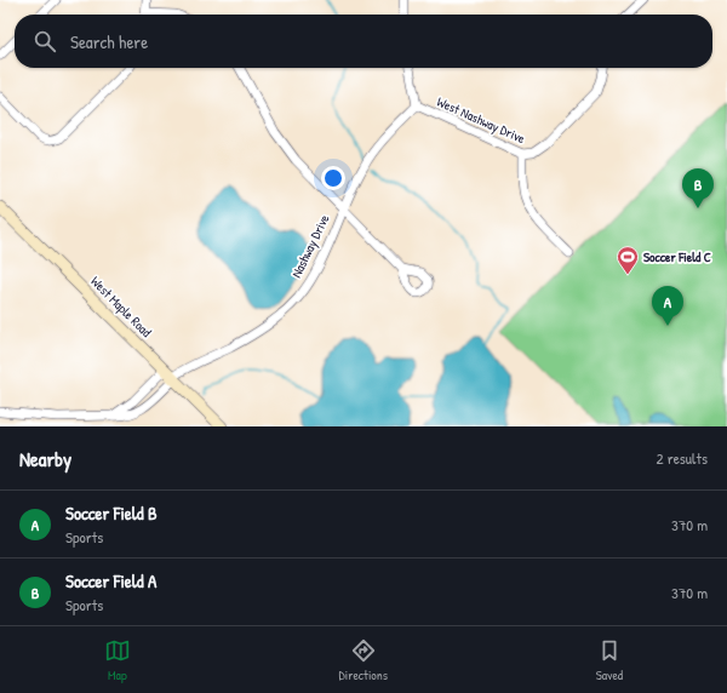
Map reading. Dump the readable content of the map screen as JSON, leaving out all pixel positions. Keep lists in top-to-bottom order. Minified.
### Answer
{"streets":{"main road":["West Maple Road"],"street":["West Nashway Drive","Nashway Drive"]},"crossings":[["West Nashway Drive","Nashway Drive"],["Nashway Drive","West Maple Road"]],"places":{"sports":["Soccer Field C"]},"page":{"search":"Search here","pins":["B","A"],"heading":["Nearby","2 results"],"list":[{"mark":"A","name":"Soccer Field B","note":"Sports","value":"370 m"},{"mark":"B","name":"Soccer Field A","note":"Sports","value":"370 m"}],"nav":["Map","Directions","Saved"]}}
